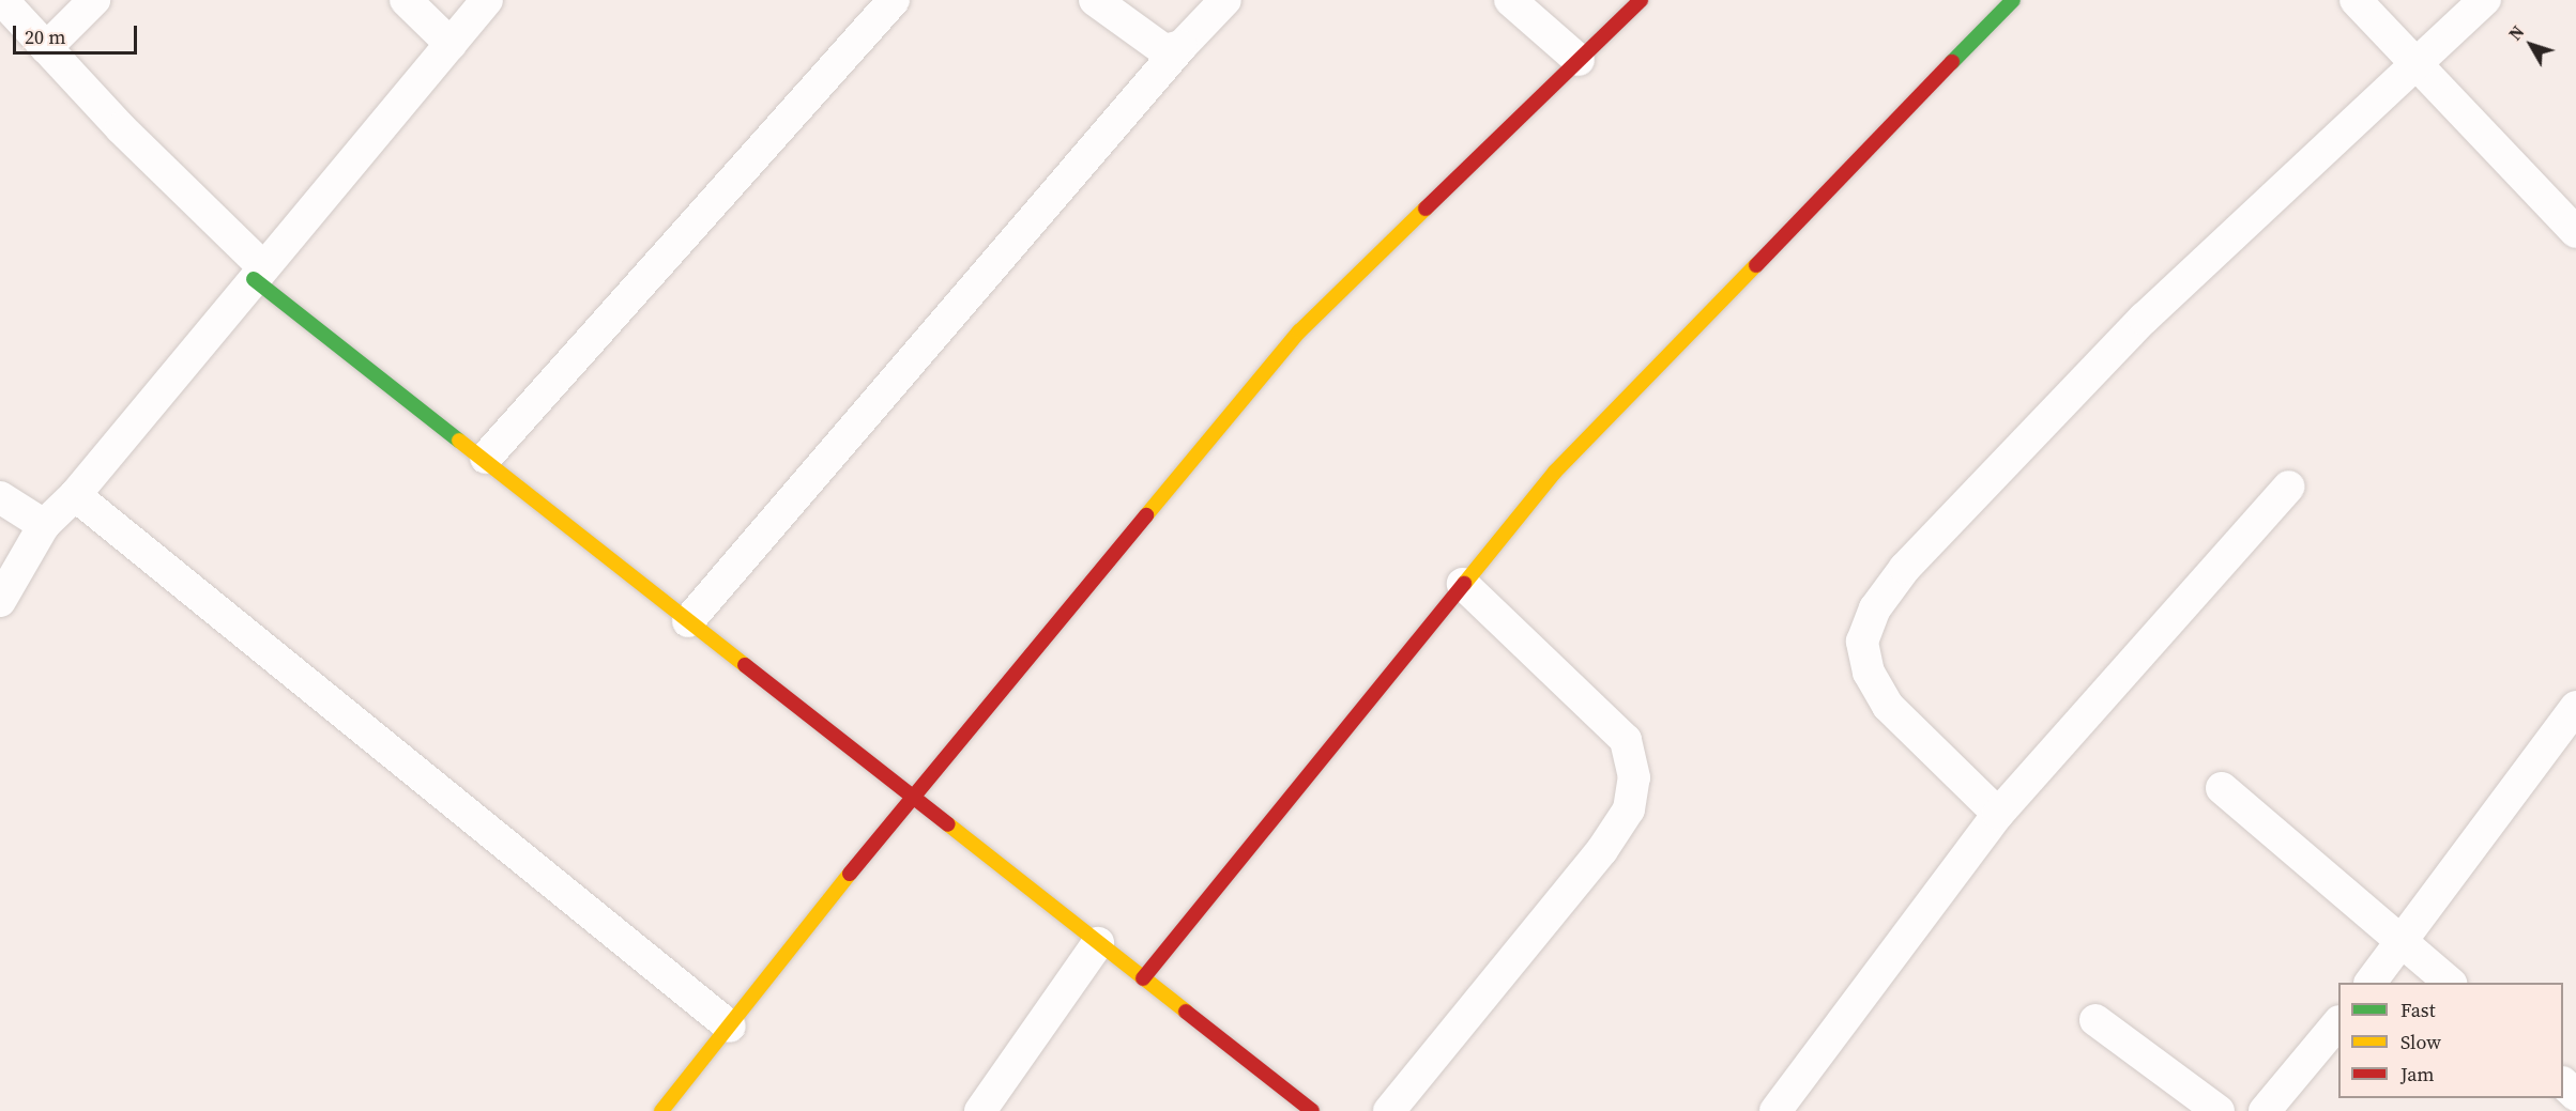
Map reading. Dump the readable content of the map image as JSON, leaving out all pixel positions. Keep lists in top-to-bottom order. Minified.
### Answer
{"legend":["Fast","Slow","Jam"],"scale_bar":"20 m","north":"top left"}
